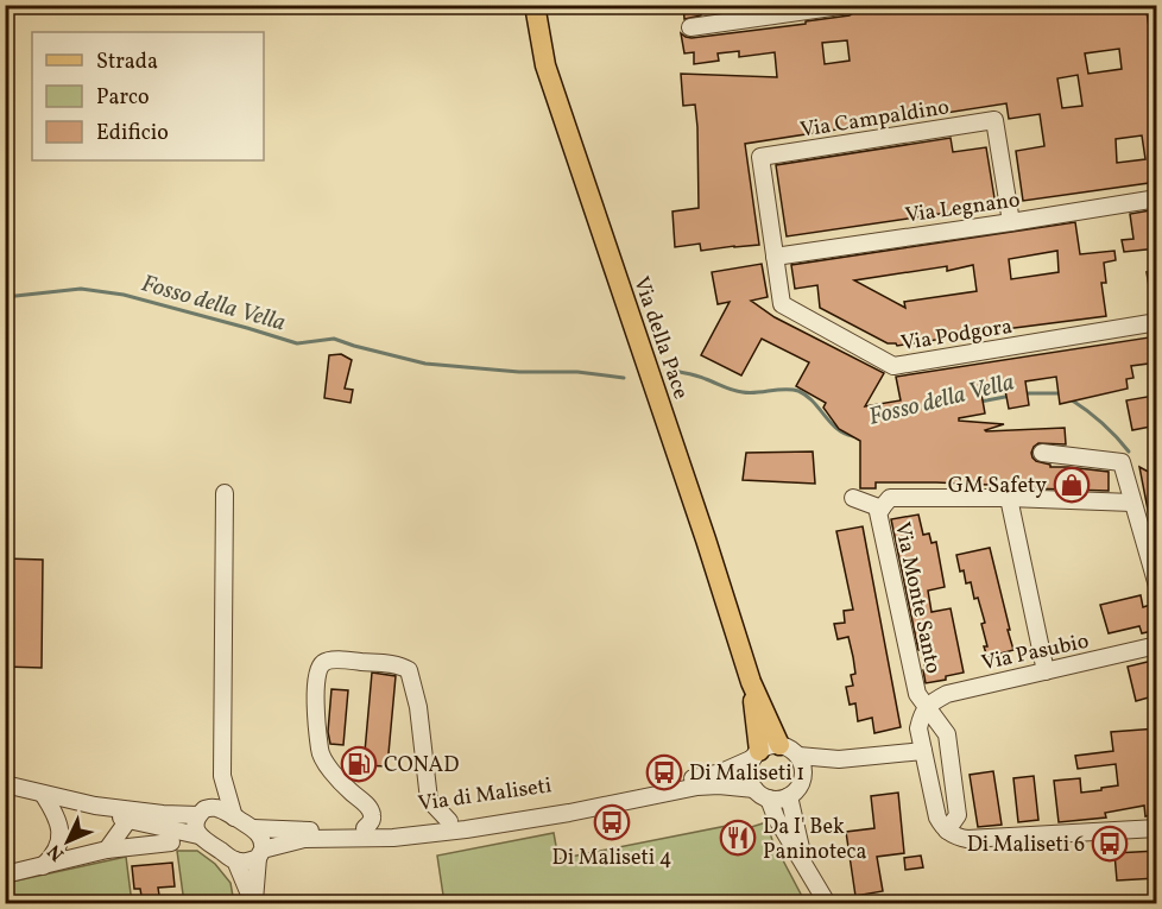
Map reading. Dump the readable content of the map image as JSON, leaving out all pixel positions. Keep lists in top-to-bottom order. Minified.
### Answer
{"streets":{"main road":["Via della Pace"],"street":["Via Campaldino","Via Legnano","Via Podgora","Via Monte Santo","Via Pasubio","Via di Maliseti"]},"crossings":[["Via Campaldino","Via Legnano"],["Via Campaldino","Via Podgora"],["Via Legnano","Via Podgora"],["Via Monte Santo","Via Pasubio"]],"water":["Fosso della Vella"],"places":{"shop":["GM Safety"],"fuel station":["CONAD"],"bus stop":["Di Maliseti 1","Di Maliseti 4","Di Maliseti 6"],"restaurant":["Da I' Bek Paninoteca"]},"legend":["Strada","Parco","Edificio"],"north":"bottom left"}
